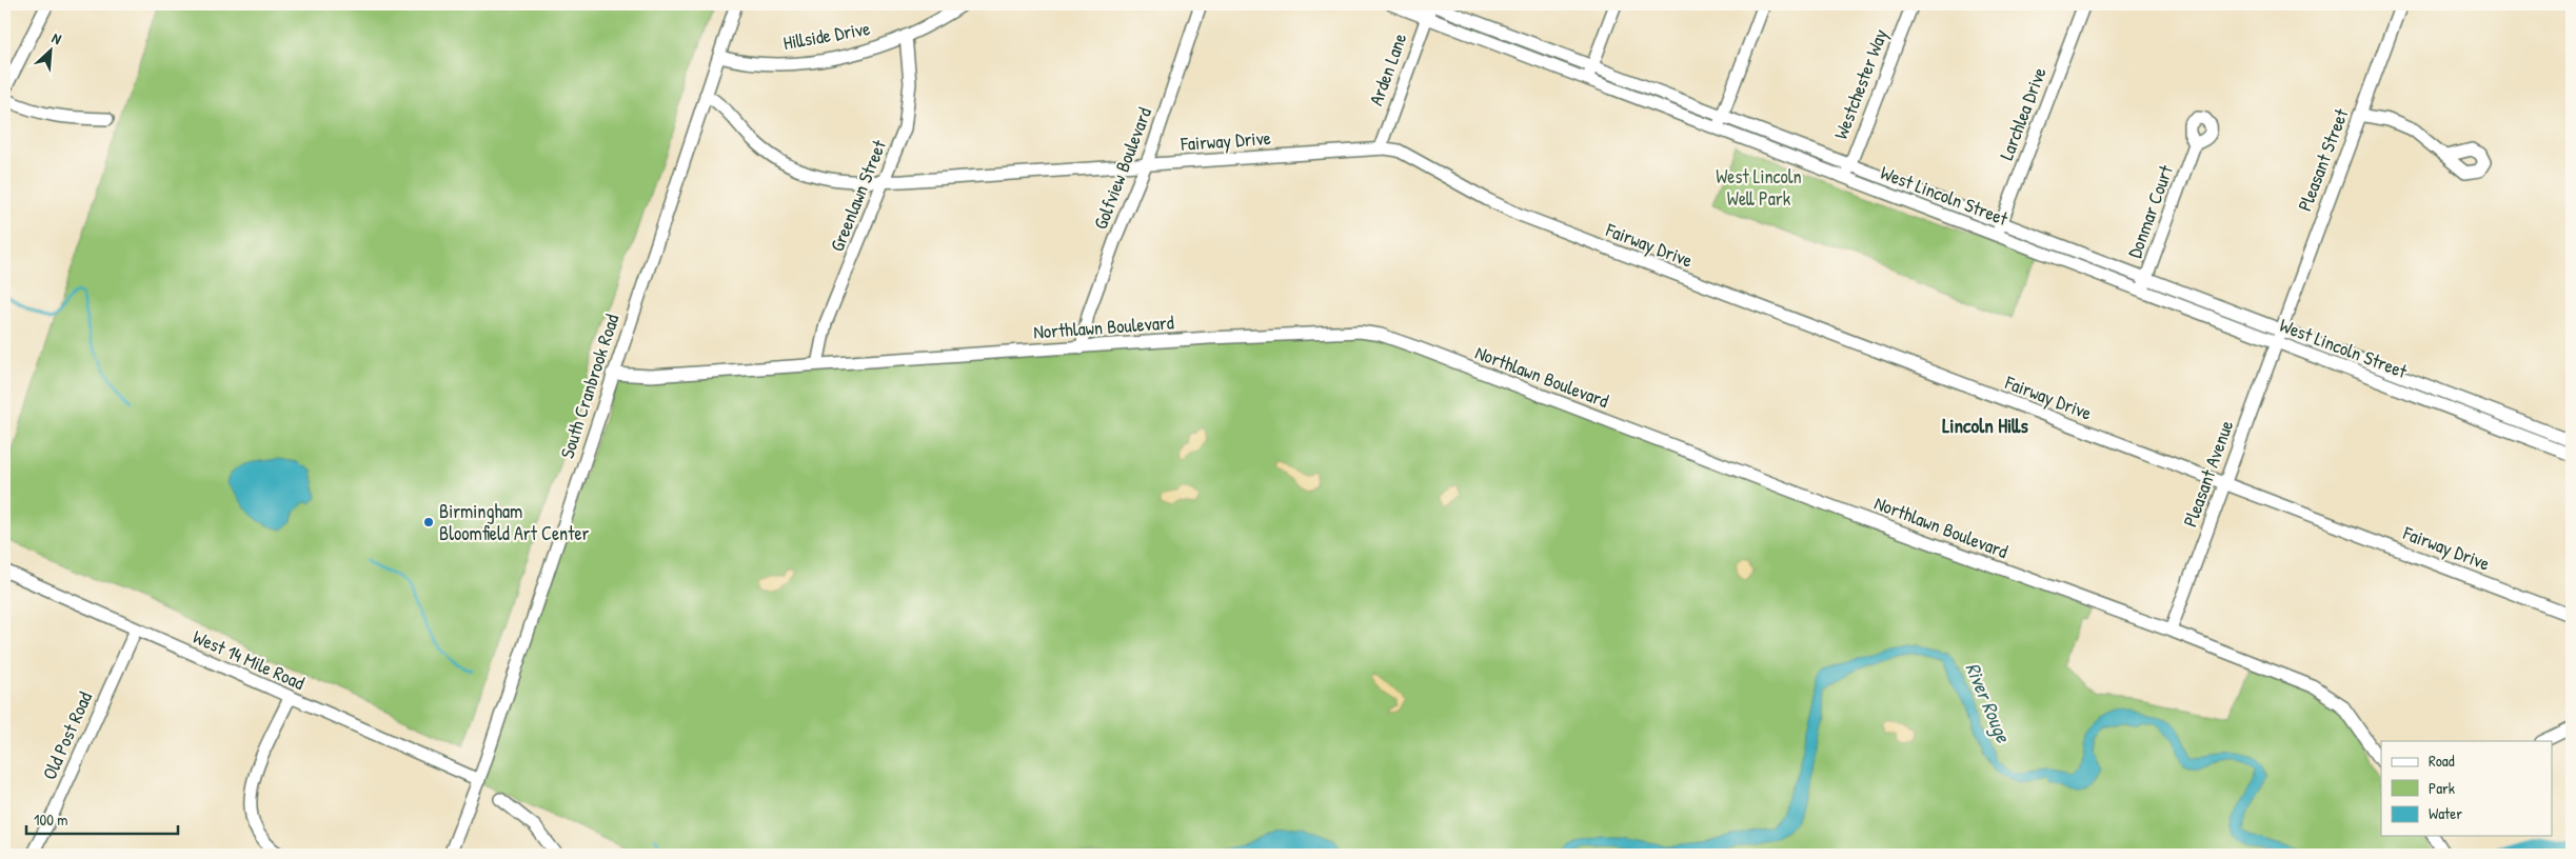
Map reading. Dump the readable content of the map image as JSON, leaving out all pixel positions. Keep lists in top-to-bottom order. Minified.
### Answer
{"streets":{"street":["Hillside Drive","Arden Lane","Westchester Way","Larchlea Drive","Fairway Drive","Pleasant Street","Golfview Boulevard","Greenlawn Street","West Lincoln Street","Donmar Court","Northlawn Boulevard","South Cranbrook Road","Pleasant Avenue","West 14 Mile Road","Old Post Road"]},"crossings":[["Hillside Drive","Greenlawn Street"],["Hillside Drive","South Cranbrook Road"],["Arden Lane","Fairway Drive"],["Arden Lane","West Lincoln Street"],["Westchester Way","West Lincoln Street"],["Larchlea Drive","West Lincoln Street"],["Fairway Drive","Golfview Boulevard"],["Fairway Drive","Greenlawn Street"],["Fairway Drive","South Cranbrook Road"],["Fairway Drive","Pleasant Avenue"],["Pleasant Street","West Lincoln Street"],["Pleasant Street","Pleasant Avenue"],["Golfview Boulevard","Northlawn Boulevard"],["Greenlawn Street","Northlawn Boulevard"],["West Lincoln Street","Donmar Court"],["West Lincoln Street","Pleasant Avenue"],["Northlawn Boulevard","South Cranbrook Road"],["Northlawn Boulevard","Pleasant Avenue"],["South Cranbrook Road","West 14 Mile Road"],["West 14 Mile Road","Old Post Road"]],"districts":["Lincoln Hills"],"water":["River Rouge"],"parks":["West Lincoln Well Park"],"places":["Birmingham Bloomfield Art Center"],"legend":["Road","Park","Water"],"scale_bar":"100 m","north":"top right"}
